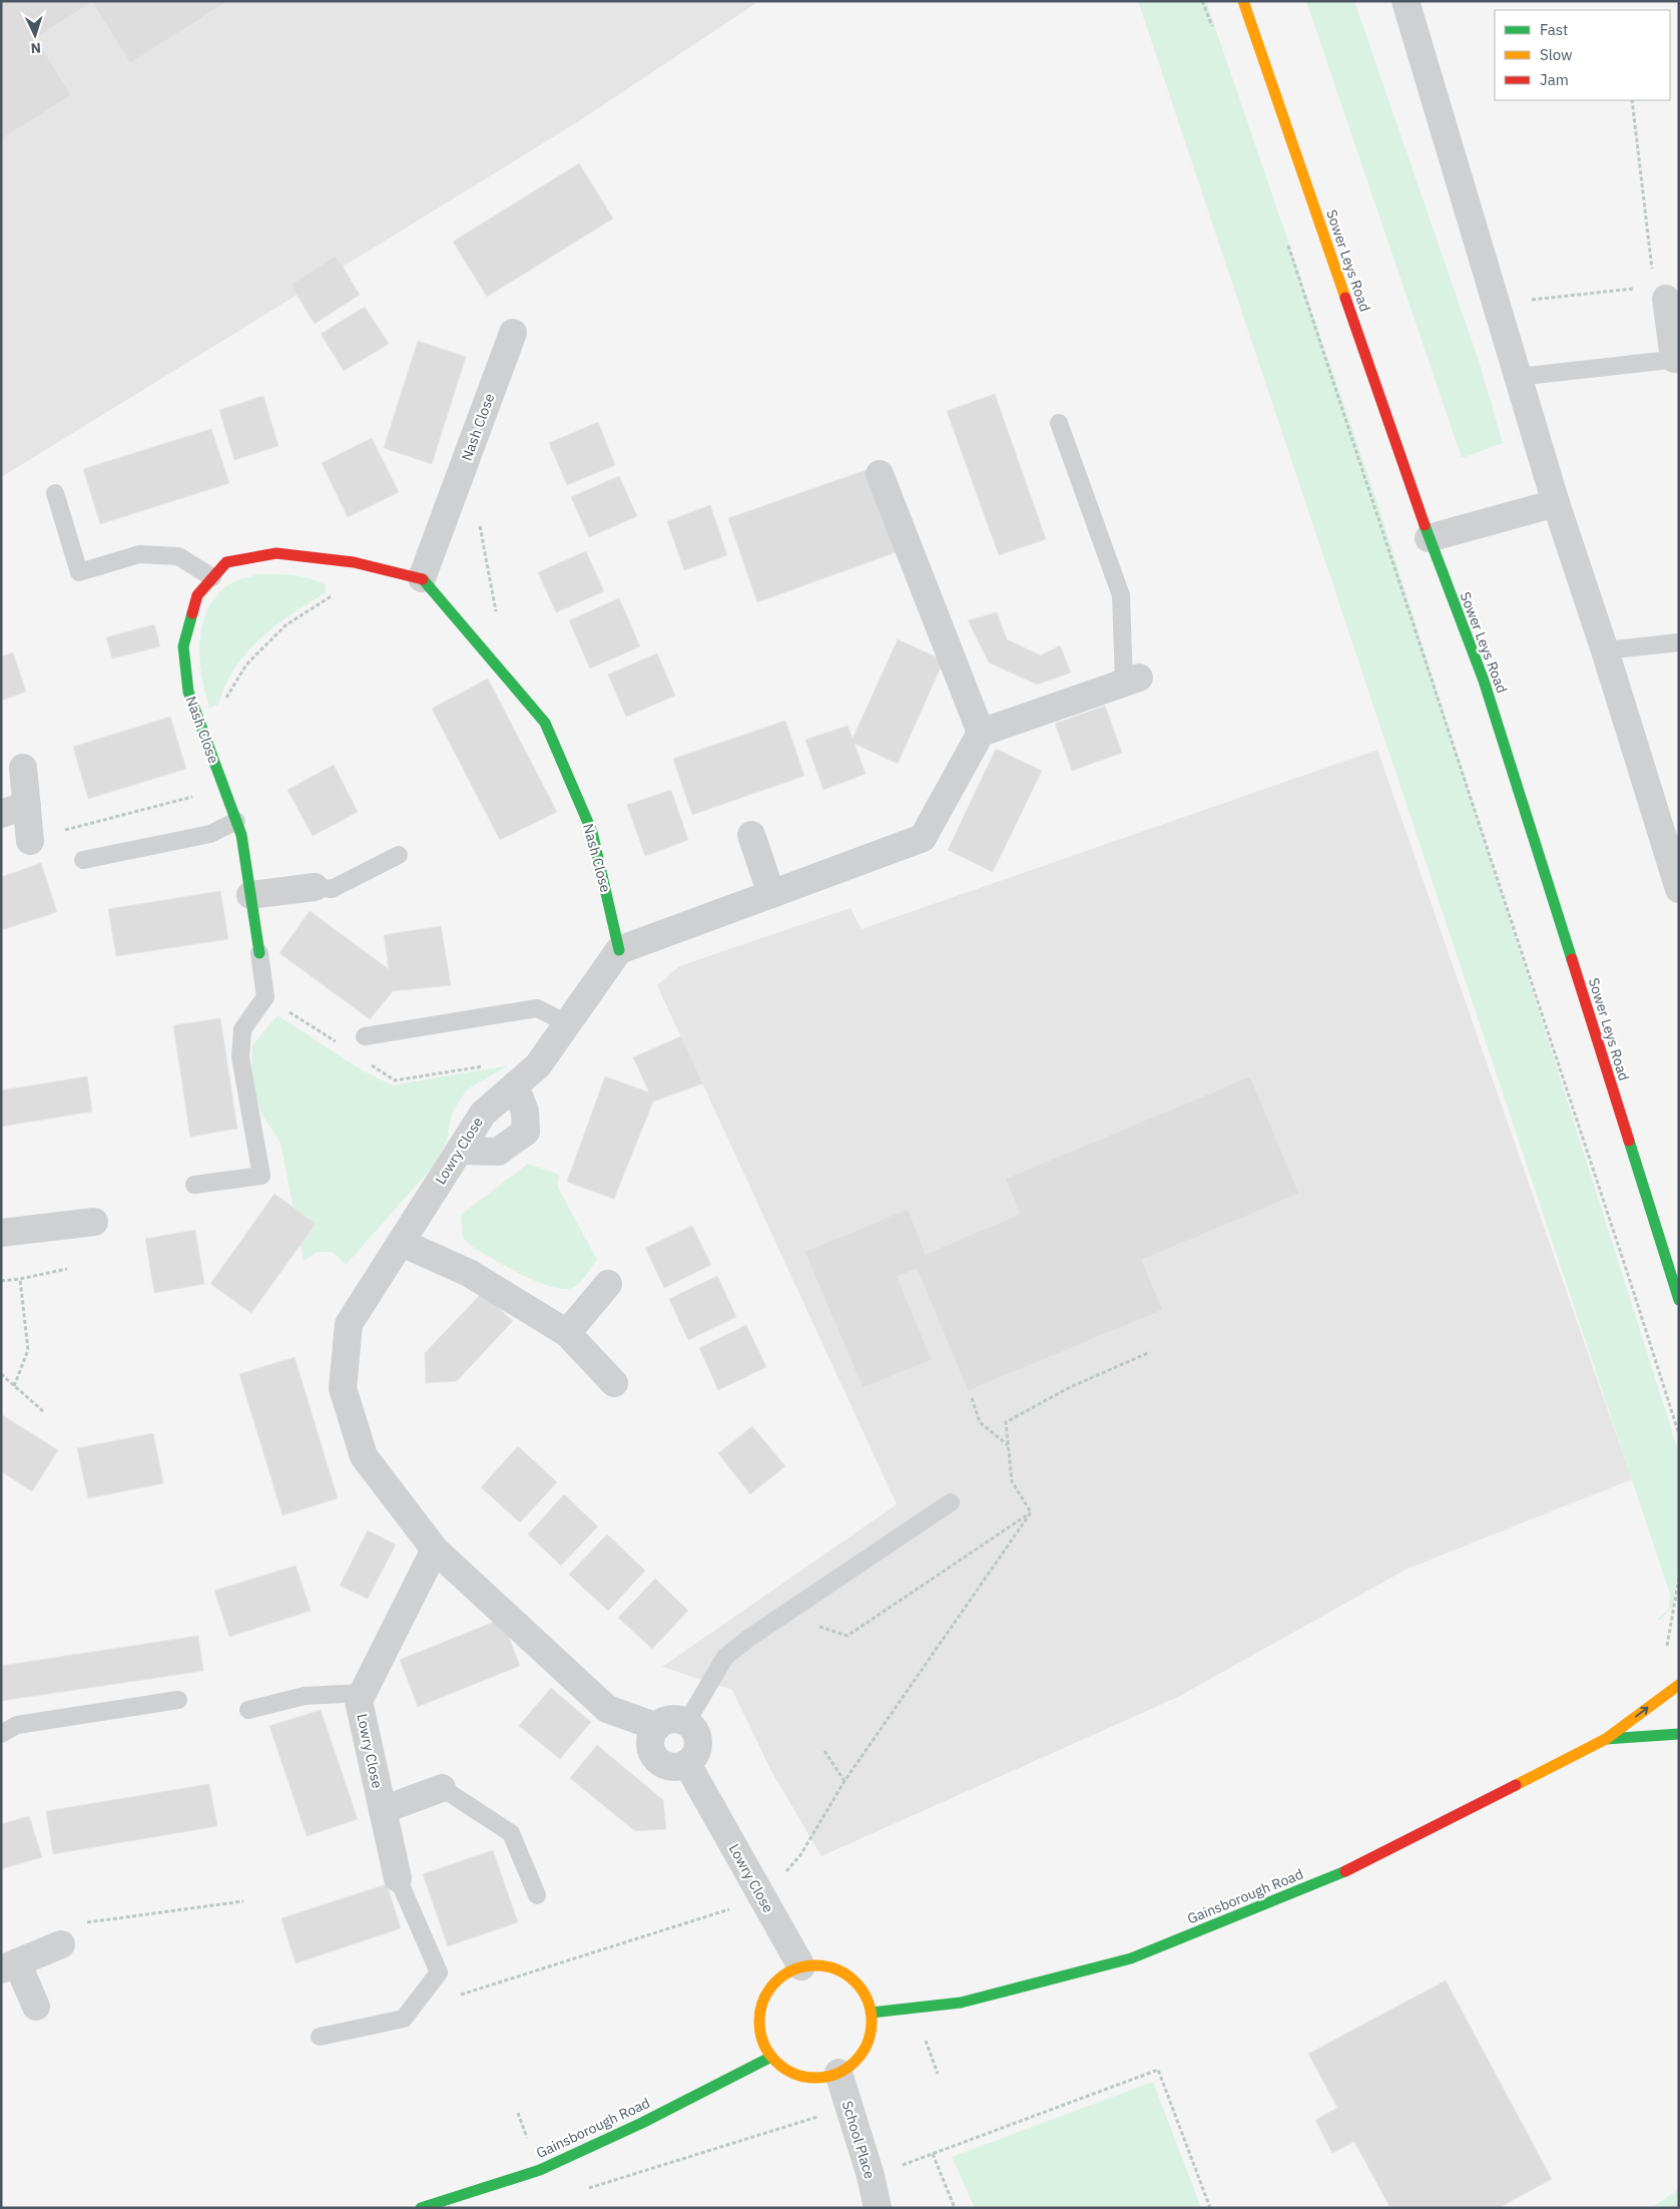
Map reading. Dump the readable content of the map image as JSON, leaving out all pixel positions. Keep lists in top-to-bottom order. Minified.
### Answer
{"streets":{"street":["Sower Leys Road","Nash Close","Lowry Close","Gainsborough Road","School Place"]},"crossings":[["Nash Close","Lowry Close"],["Lowry Close","Gainsborough Road"],["Lowry Close","School Place"],["Gainsborough Road","School Place"]],"legend":["Fast","Slow","Jam"],"north":"bottom"}
